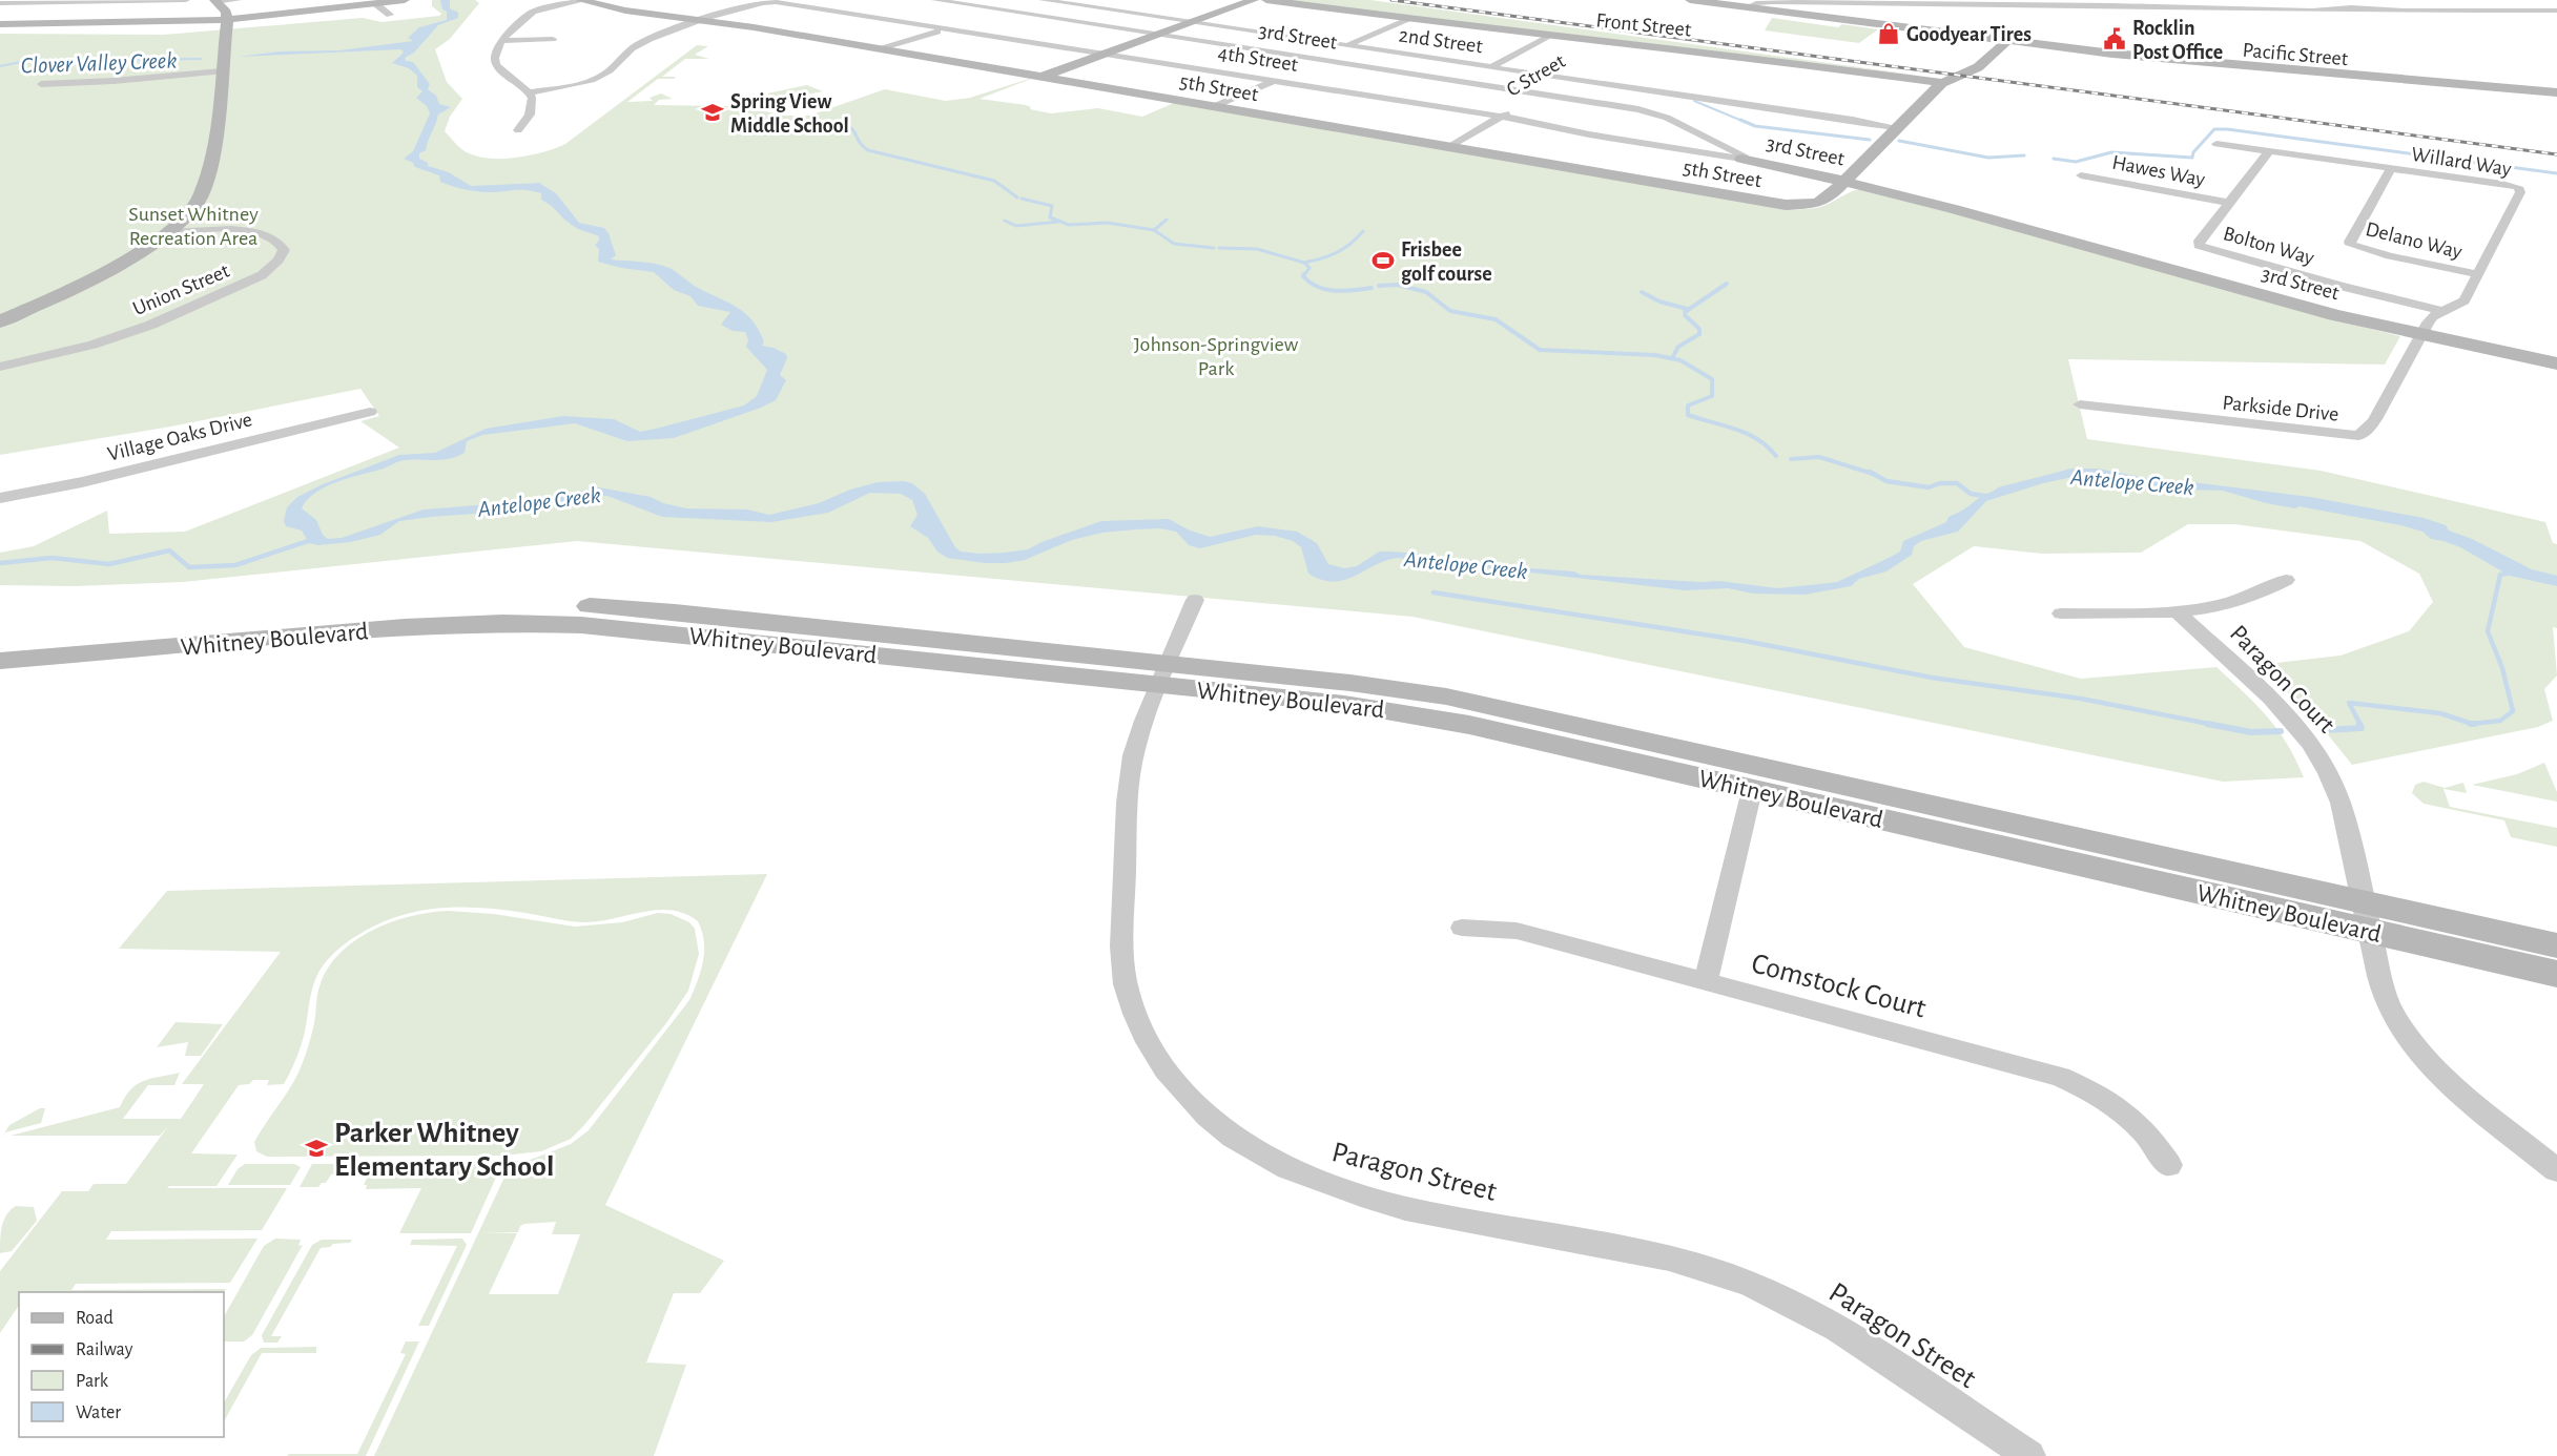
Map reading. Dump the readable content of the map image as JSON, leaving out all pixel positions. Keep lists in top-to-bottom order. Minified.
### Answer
{"streets":{"street":["Front Street","3rd Street","2nd Street","Pacific Street","4th Street","C Street","5th Street","Willard Way","Hawes Way","Delano Way","Bolton Way","Union Street","Parkside Drive","Village Oaks Drive","Whitney Boulevard","Paragon Court","Comstock Court","Paragon Street"]},"crossings":[["Front Street","C Street"],["Front Street","5th Street"],["3rd Street","4th Street"],["3rd Street","C Street"],["3rd Street","5th Street"],["3rd Street","Willard Way"],["3rd Street","Parkside Drive"],["2nd Street","C Street"],["2nd Street","5th Street"],["Pacific Street","5th Street"],["4th Street","C Street"],["4th Street","5th Street"],["C Street","5th Street"],["Willard Way","Delano Way"],["Willard Way","Bolton Way"],["Willard Way","Parkside Drive"],["Hawes Way","Bolton Way"],["Whitney Boulevard","Paragon Court"],["Whitney Boulevard","Paragon Street"]],"water":["Clover Valley Creek","Antelope Creek"],"parks":["Sunset Whitney Recreation Area","Johnson-Springview Park"],"places":{"shop":["Goodyear Tires"],"public building":["Rocklin Post Office"],"school or university":["Spring View Middle School","Parker Whitney Elementary School"],"sports":["Frisbee golf course"]},"legend":["Road","Railway","Park","Water"]}
